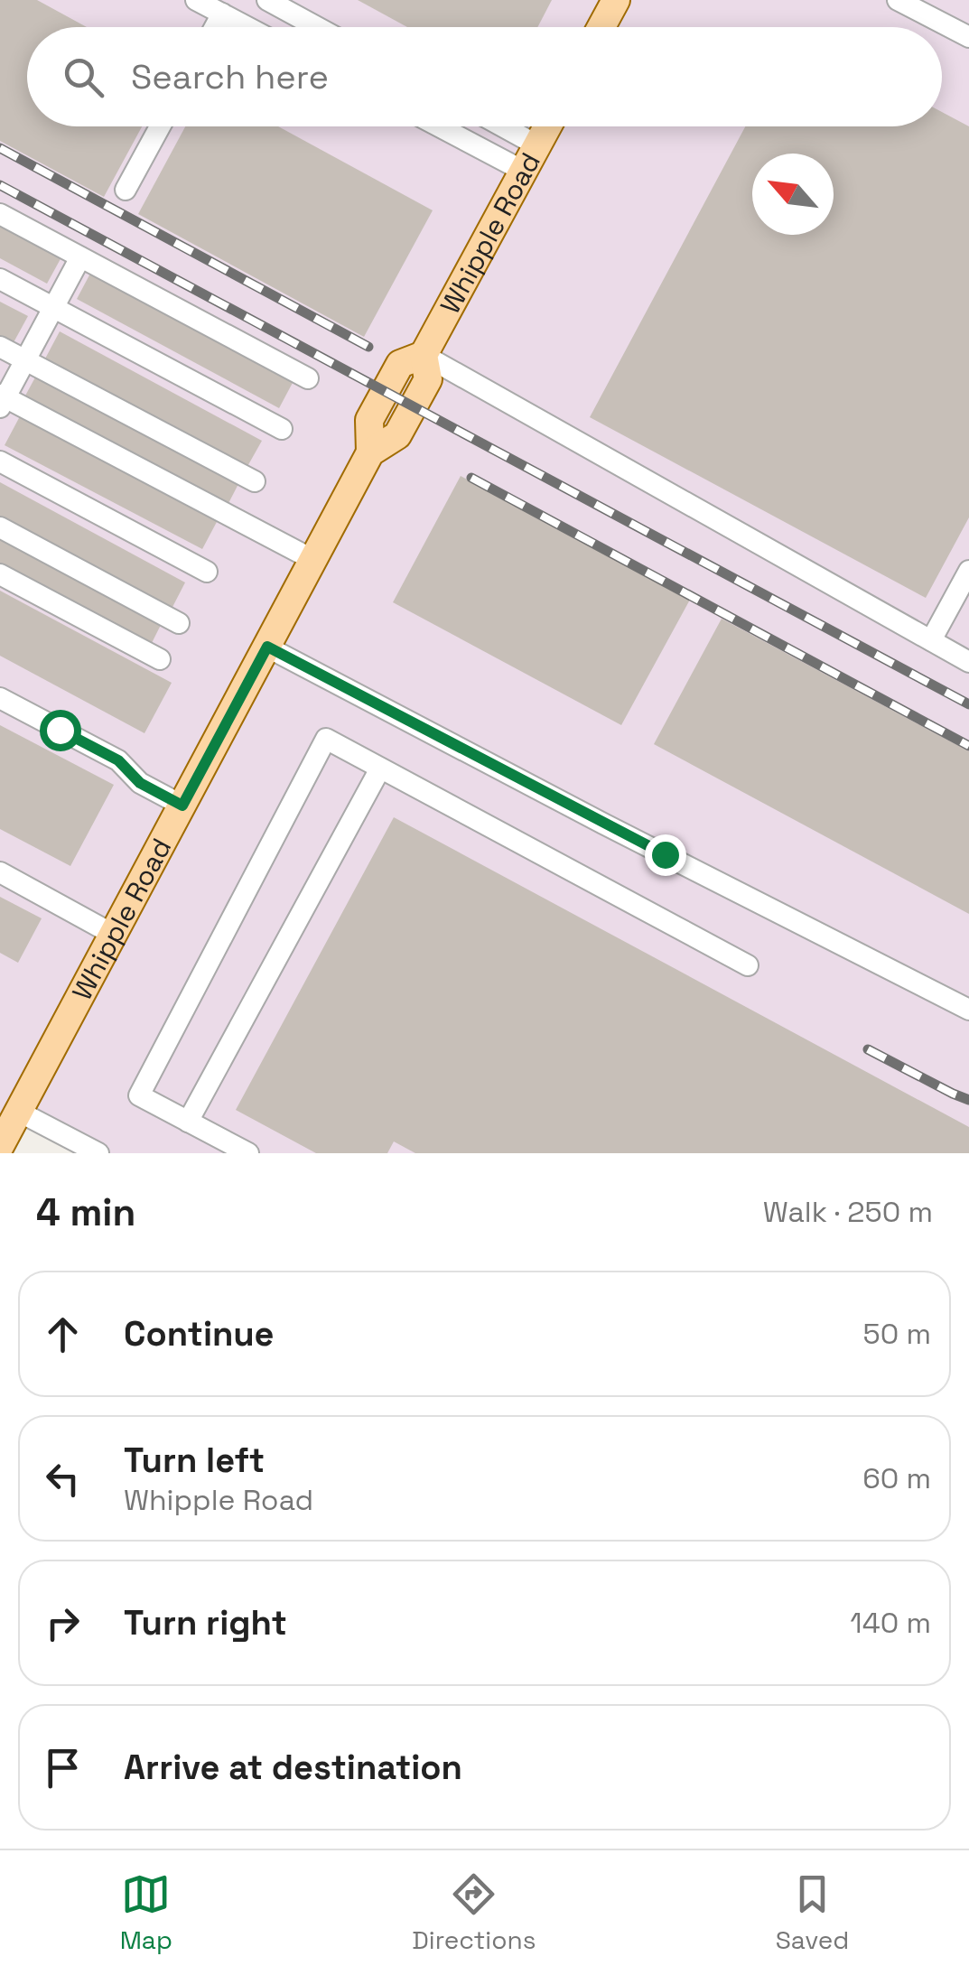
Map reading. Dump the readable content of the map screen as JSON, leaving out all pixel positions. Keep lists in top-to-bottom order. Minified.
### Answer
{"streets":{"main road":["Whipple Road"]},"north":"top left","page":{"search":"Search here","heading":["4 min","Walk · 250 m"],"list":[["Continue","50 m"],["Turn left","Whipple Road","60 m"],["Turn right","140 m"],"Arrive at destination"],"nav":["Map","Directions","Saved"]}}
